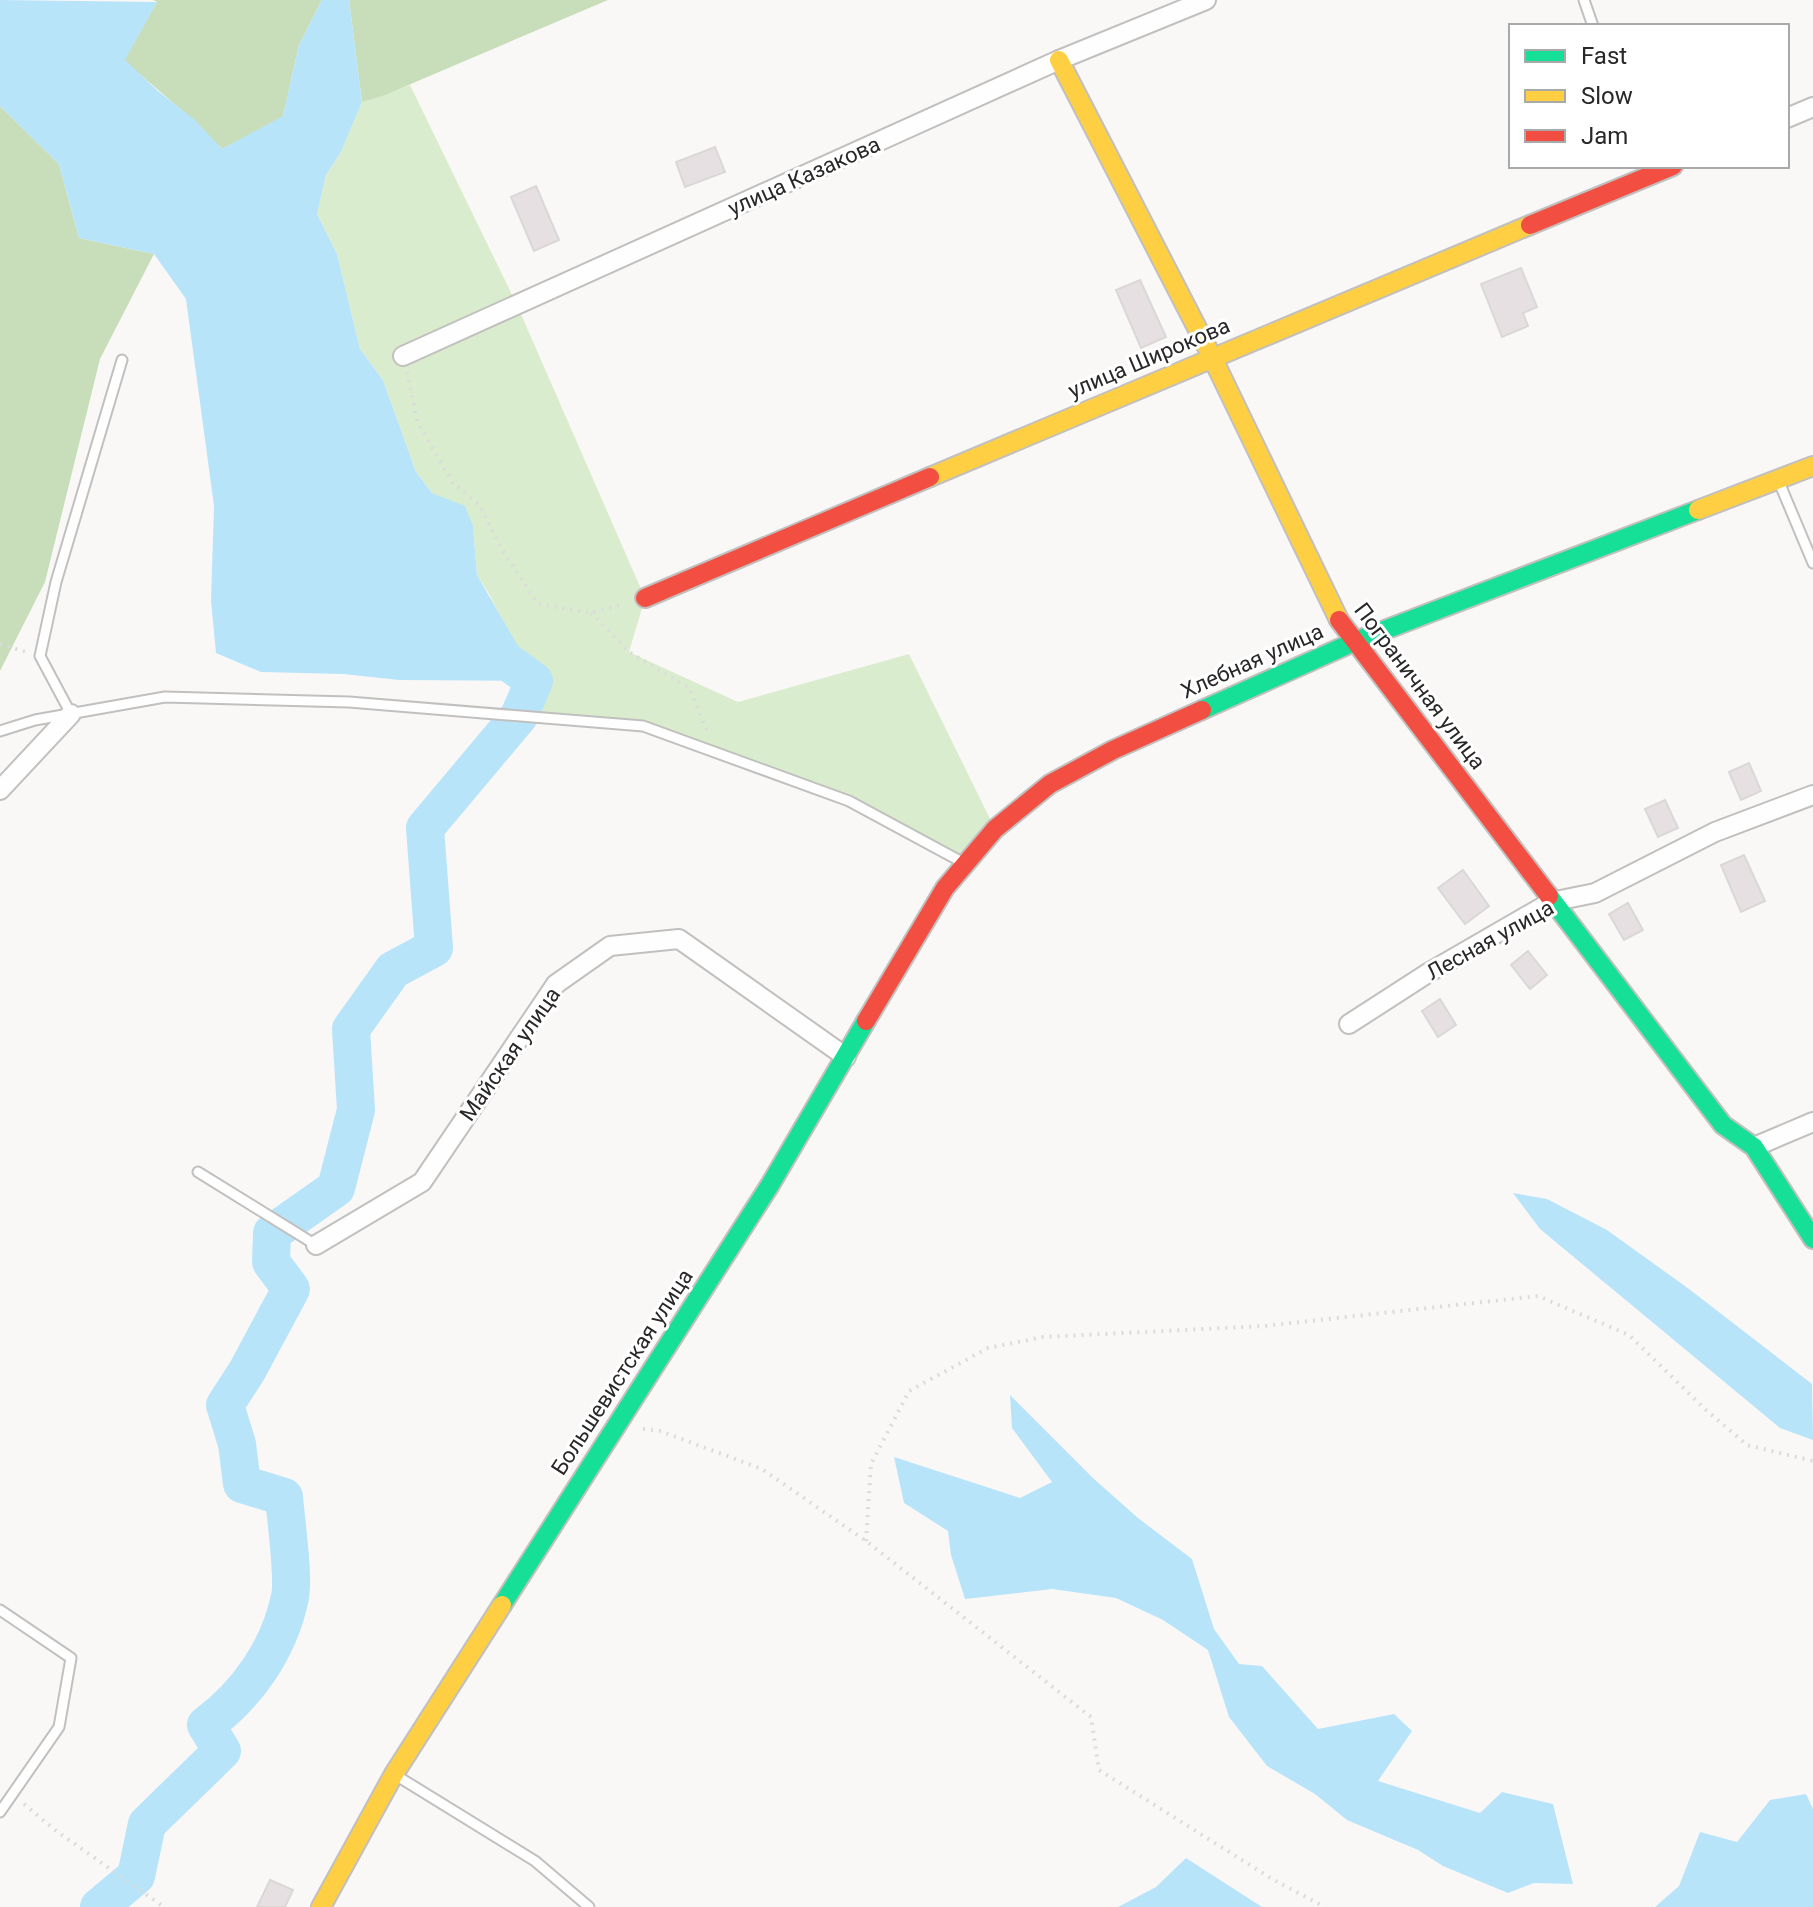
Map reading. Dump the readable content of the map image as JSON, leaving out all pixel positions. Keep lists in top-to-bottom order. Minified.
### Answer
{"streets":{"street":["улица Казакова","улица Широкова","Хлебная улица","Пограничная улица","Лесная улица","Майская улица","Большевистская улица"]},"crossings":[["улица Казакова","Пограничная улица"],["улица Широкова","Пограничная улица"],["Хлебная улица","Пограничная улица"],["Хлебная улица","Большевистская улица"],["Пограничная улица","Лесная улица"],["Майская улица","Большевистская улица"]],"legend":["Fast","Slow","Jam"]}
